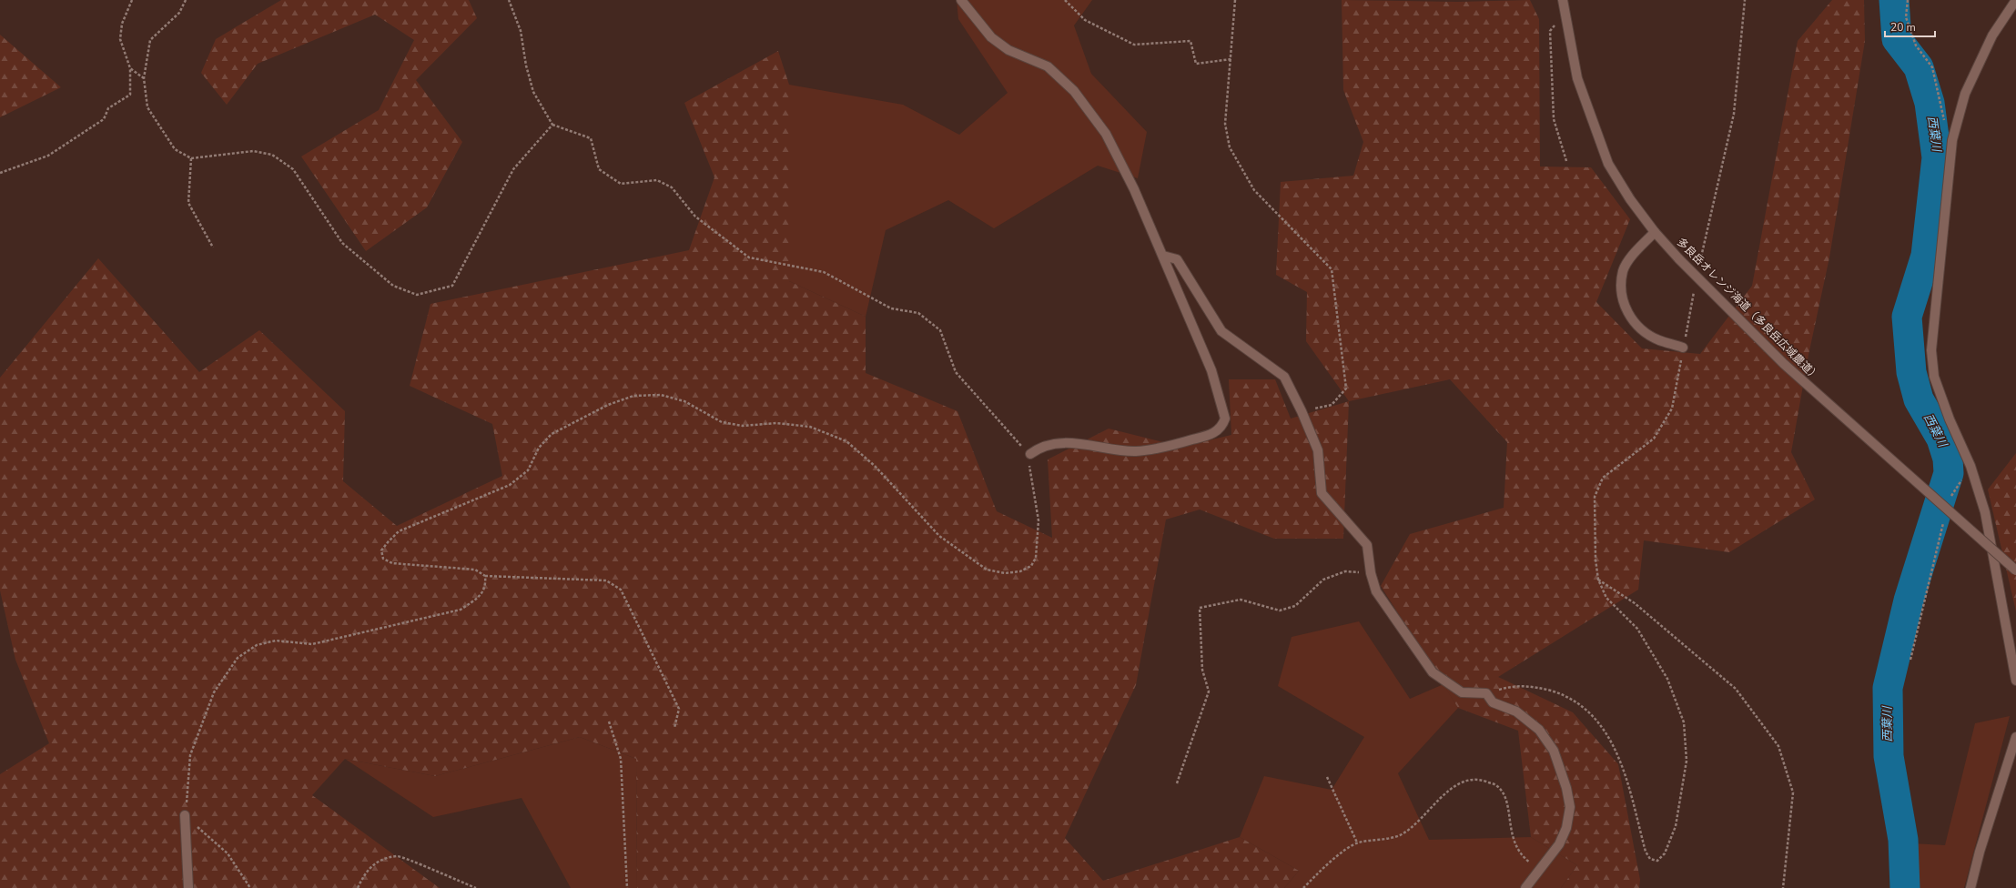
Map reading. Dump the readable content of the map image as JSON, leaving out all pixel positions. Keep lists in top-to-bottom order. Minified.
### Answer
{"streets":{"street":["多良岳オレンジ海道（多良岳広域農道）"]},"water":["西葉川"],"scale_bar":"20 m"}
